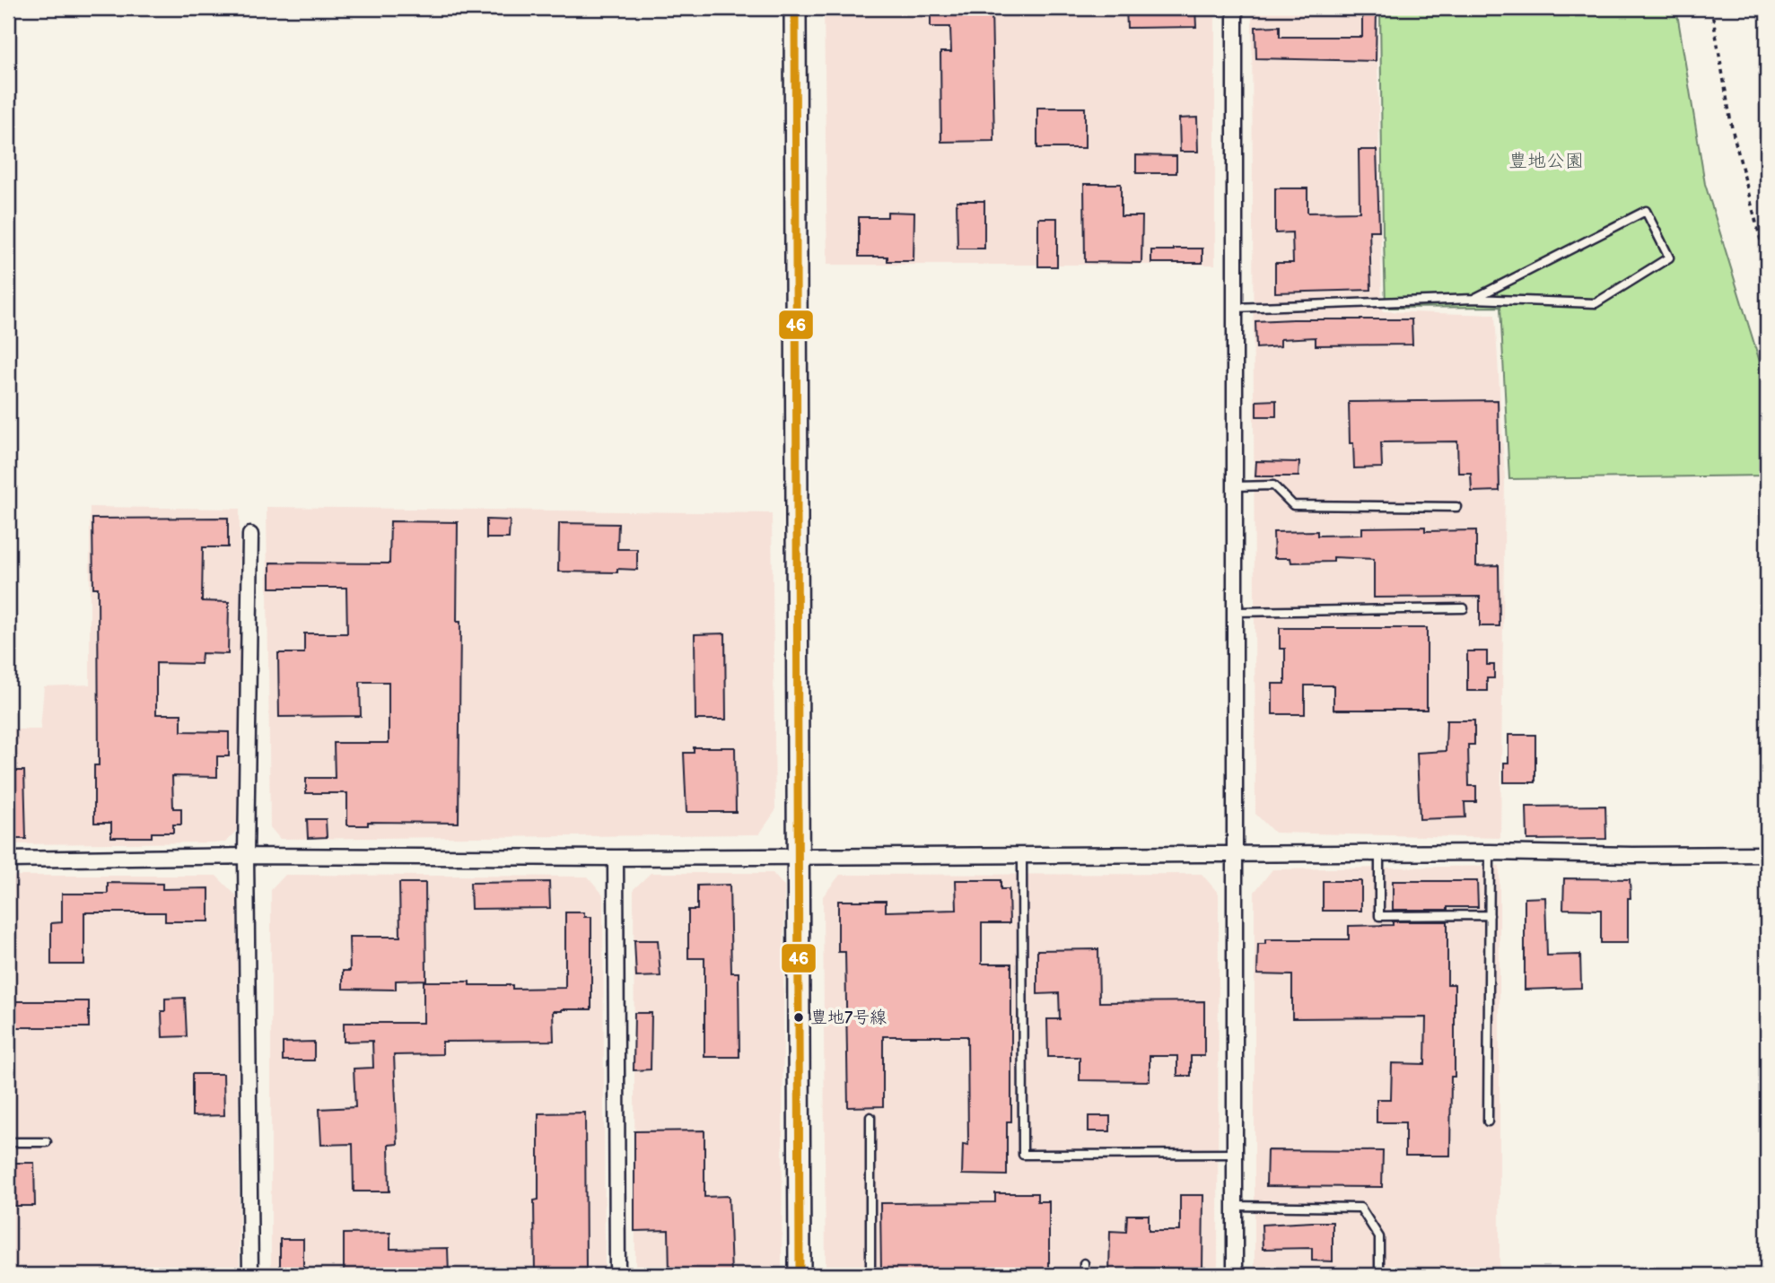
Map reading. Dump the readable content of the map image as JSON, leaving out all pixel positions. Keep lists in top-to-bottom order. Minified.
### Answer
{"parks":["豊地公園"],"places":["豊地7号線"],"lines":["transit line 46"]}
